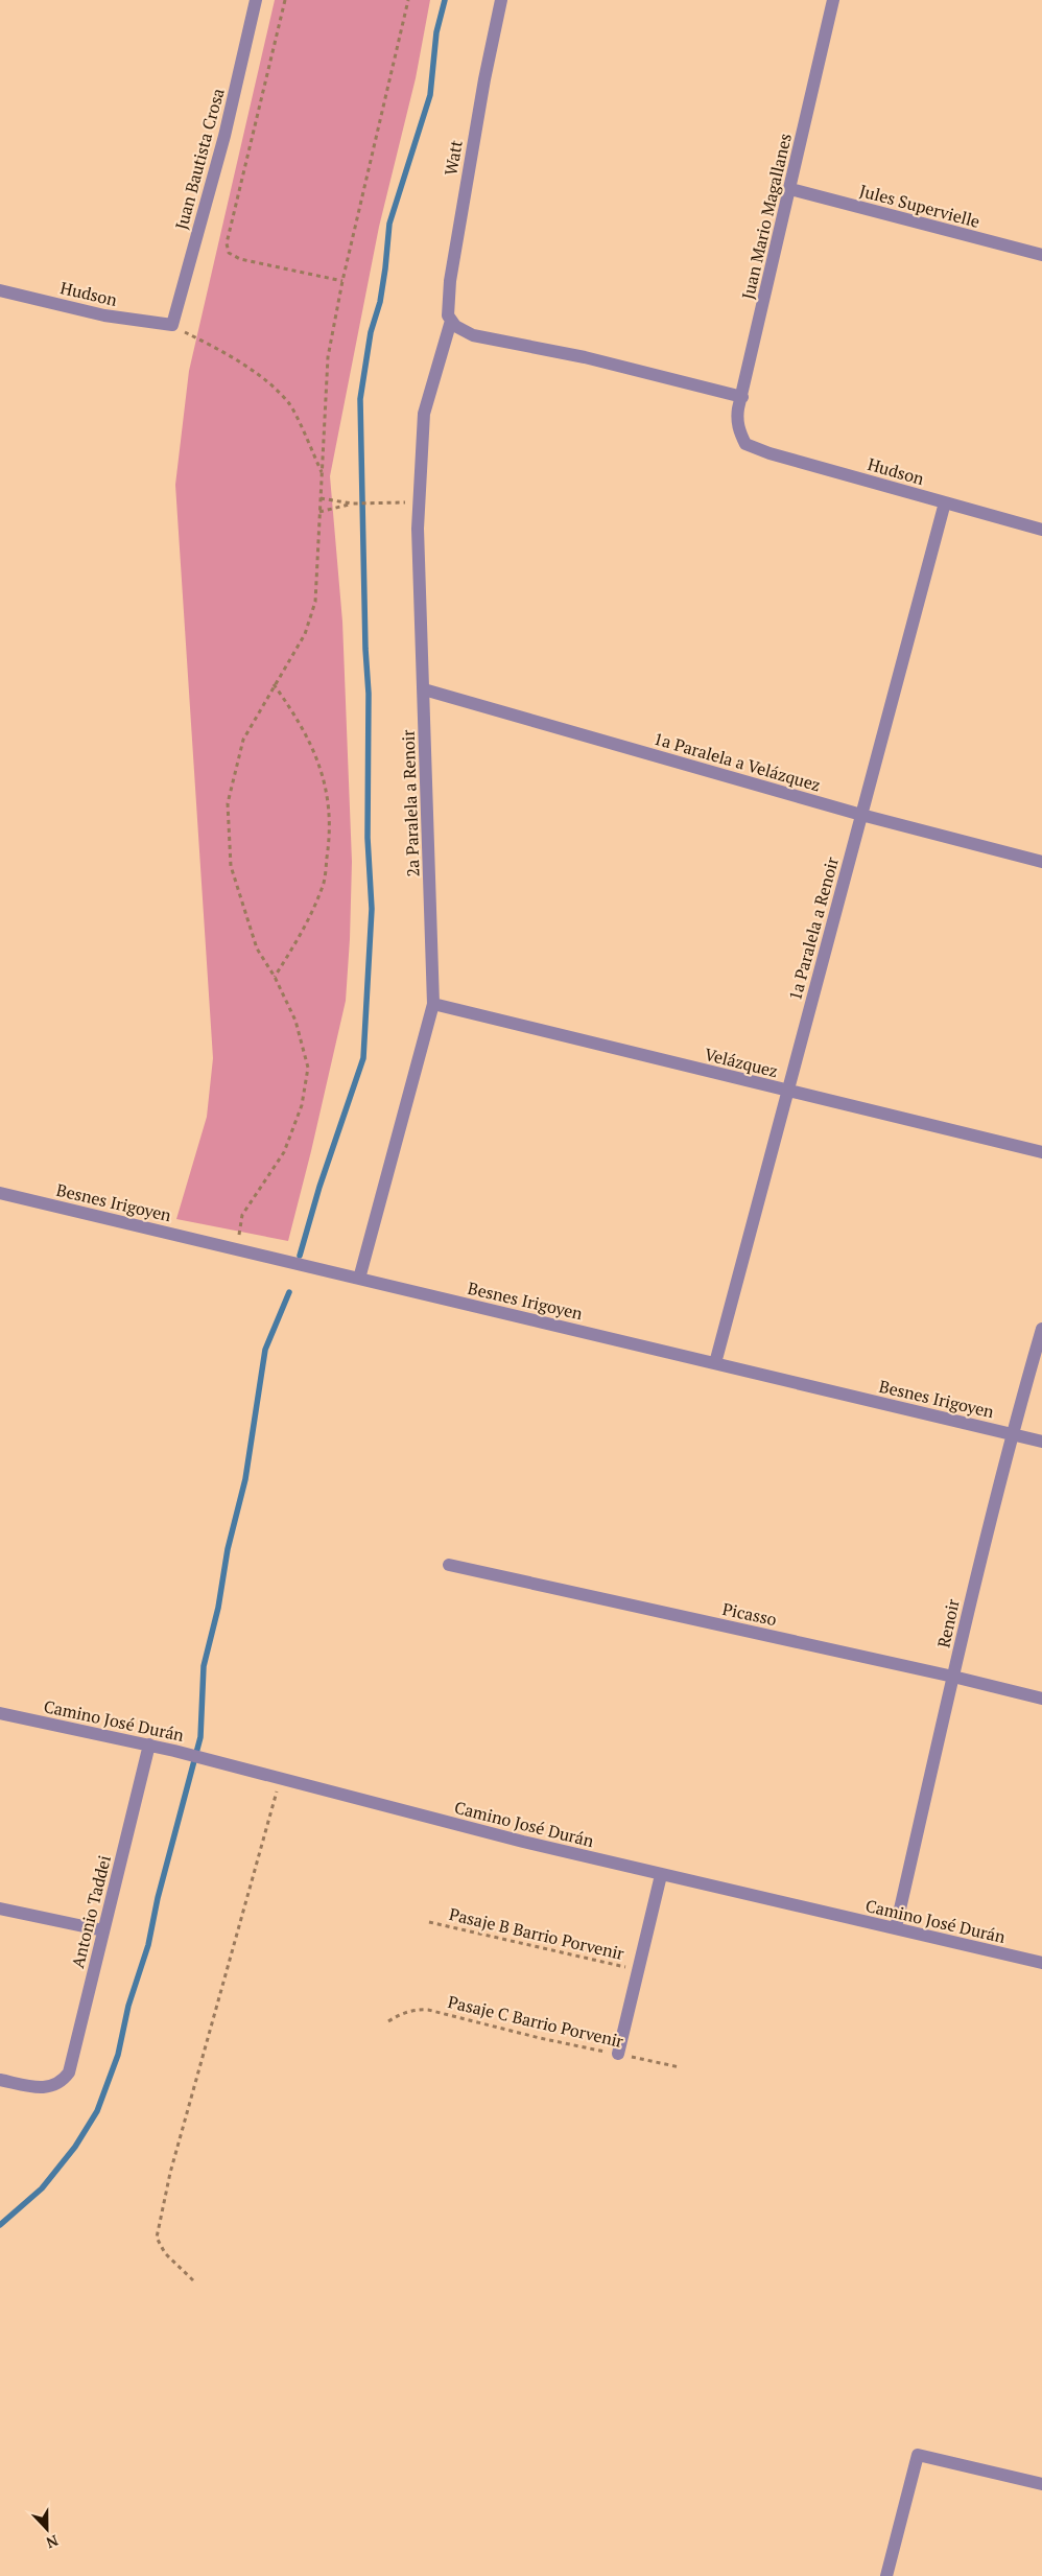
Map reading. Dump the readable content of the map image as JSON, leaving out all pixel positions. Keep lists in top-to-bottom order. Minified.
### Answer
{"streets":{"street":["Watt","Juan Bautista Crosa","Jules Supervielle","Juan Mario Magallanes","Hudson","1a Paralela a Velázquez","2a Paralela a Renoir","1a Paralela a Renoir","Velázquez","Besnes Irigoyen","Picasso","Renoir","Camino José Durán","Antonio Taddei"],"path":["Pasaje B Barrio Porvenir","Pasaje C Barrio Porvenir"]},"crossings":[["Watt","2a Paralela a Renoir"],["Juan Bautista Crosa","Hudson"],["Jules Supervielle","Juan Mario Magallanes"],["Juan Mario Magallanes","Hudson"],["Hudson","1a Paralela a Renoir"],["1a Paralela a Velázquez","2a Paralela a Renoir"],["1a Paralela a Velázquez","1a Paralela a Renoir"],["2a Paralela a Renoir","Velázquez"],["2a Paralela a Renoir","Besnes Irigoyen"],["1a Paralela a Renoir","Velázquez"],["1a Paralela a Renoir","Besnes Irigoyen"],["Besnes Irigoyen","Renoir"],["Picasso","Renoir"],["Renoir","Camino José Durán"],["Camino José Durán","Antonio Taddei"]],"north":"bottom"}
